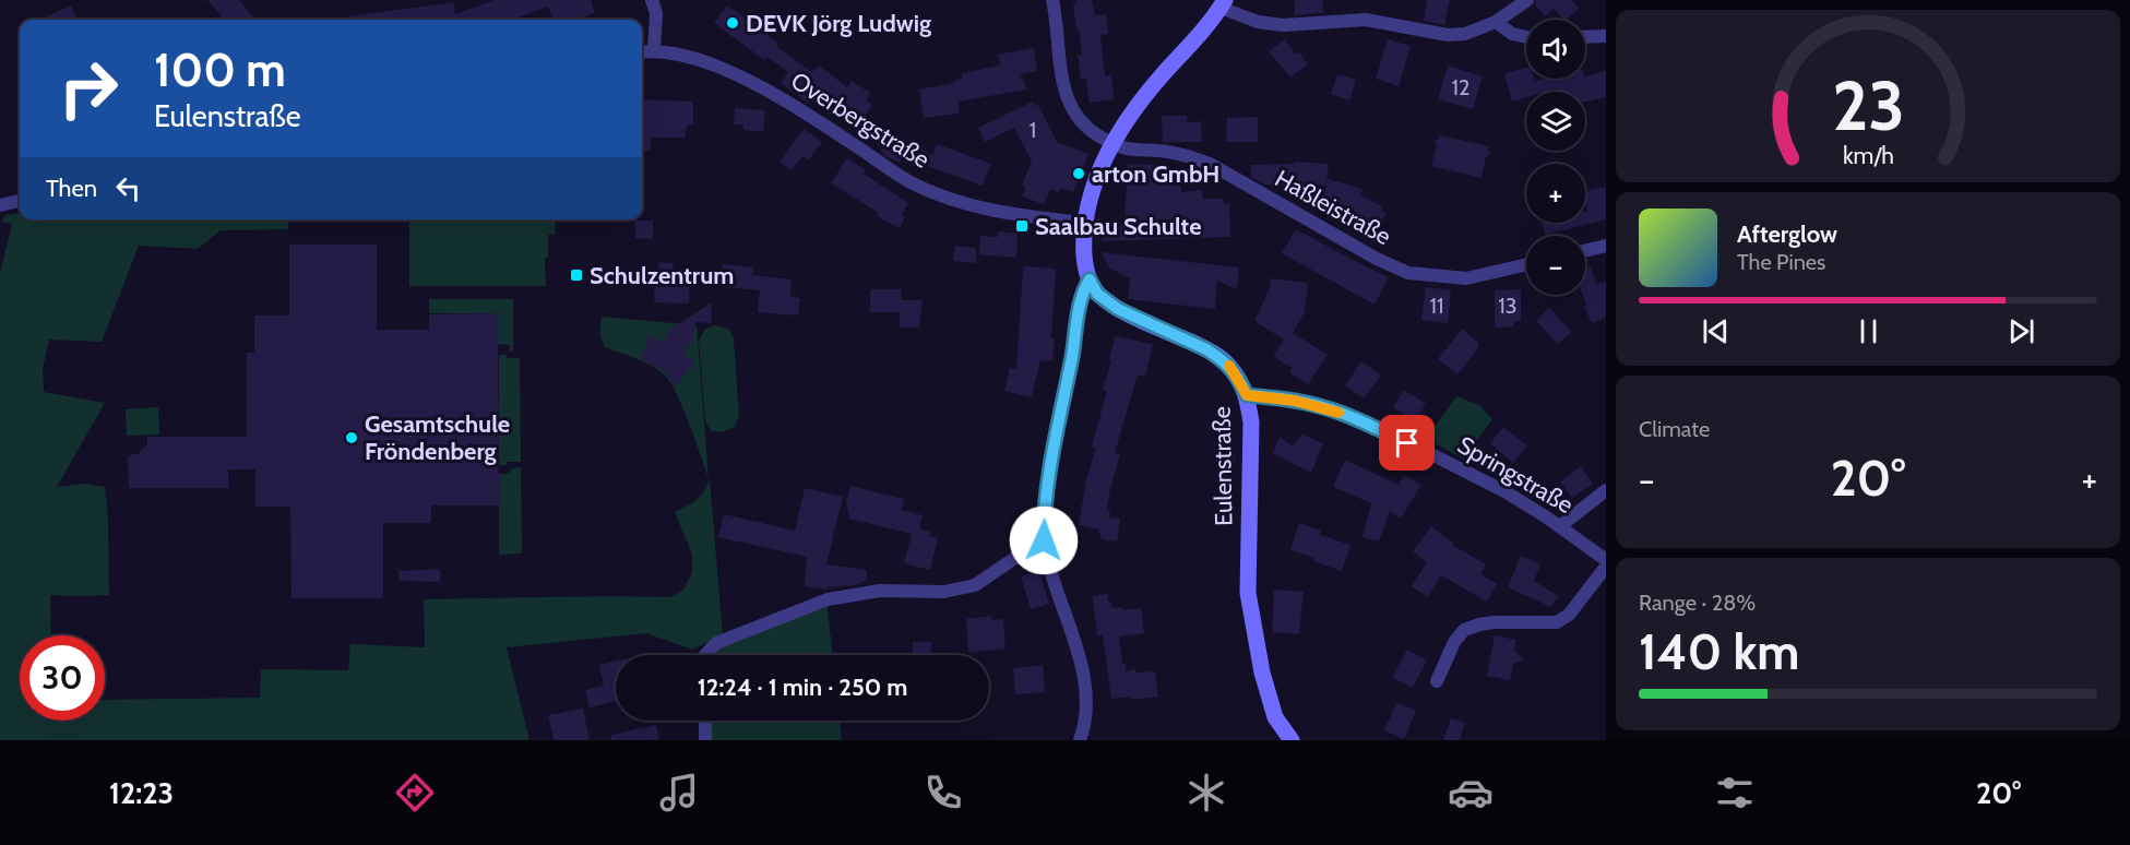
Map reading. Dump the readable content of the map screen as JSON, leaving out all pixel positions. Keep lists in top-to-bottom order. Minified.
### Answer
{"streets":{"main road":["Eulenstraße"],"street":["Overbergstraße","Haßleistraße","Springstraße"]},"crossings":[["Eulenstraße","Springstraße"]],"places":{"other":["DEVK Jörg Ludwig","arton GmbH","Gesamtschule Fröndenberg"],"transit":["Saalbau Schulte","Schulzentrum"]},"house_numbers":["12","1","11","13"],"page":{"map_buttons":["+","−"],"turn":["100 m","Eulenstraße"],"then":"Then","song":["Afterglow","The Pines"],"tile":["Climate",["Range · 28%","140 km"]],"heat":["−","20°","+"],"limit":"30","trip":"12:24 · 1 min · 250 m","tabs":["12:23","20°"],"gauge":["23","km/h"]}}
